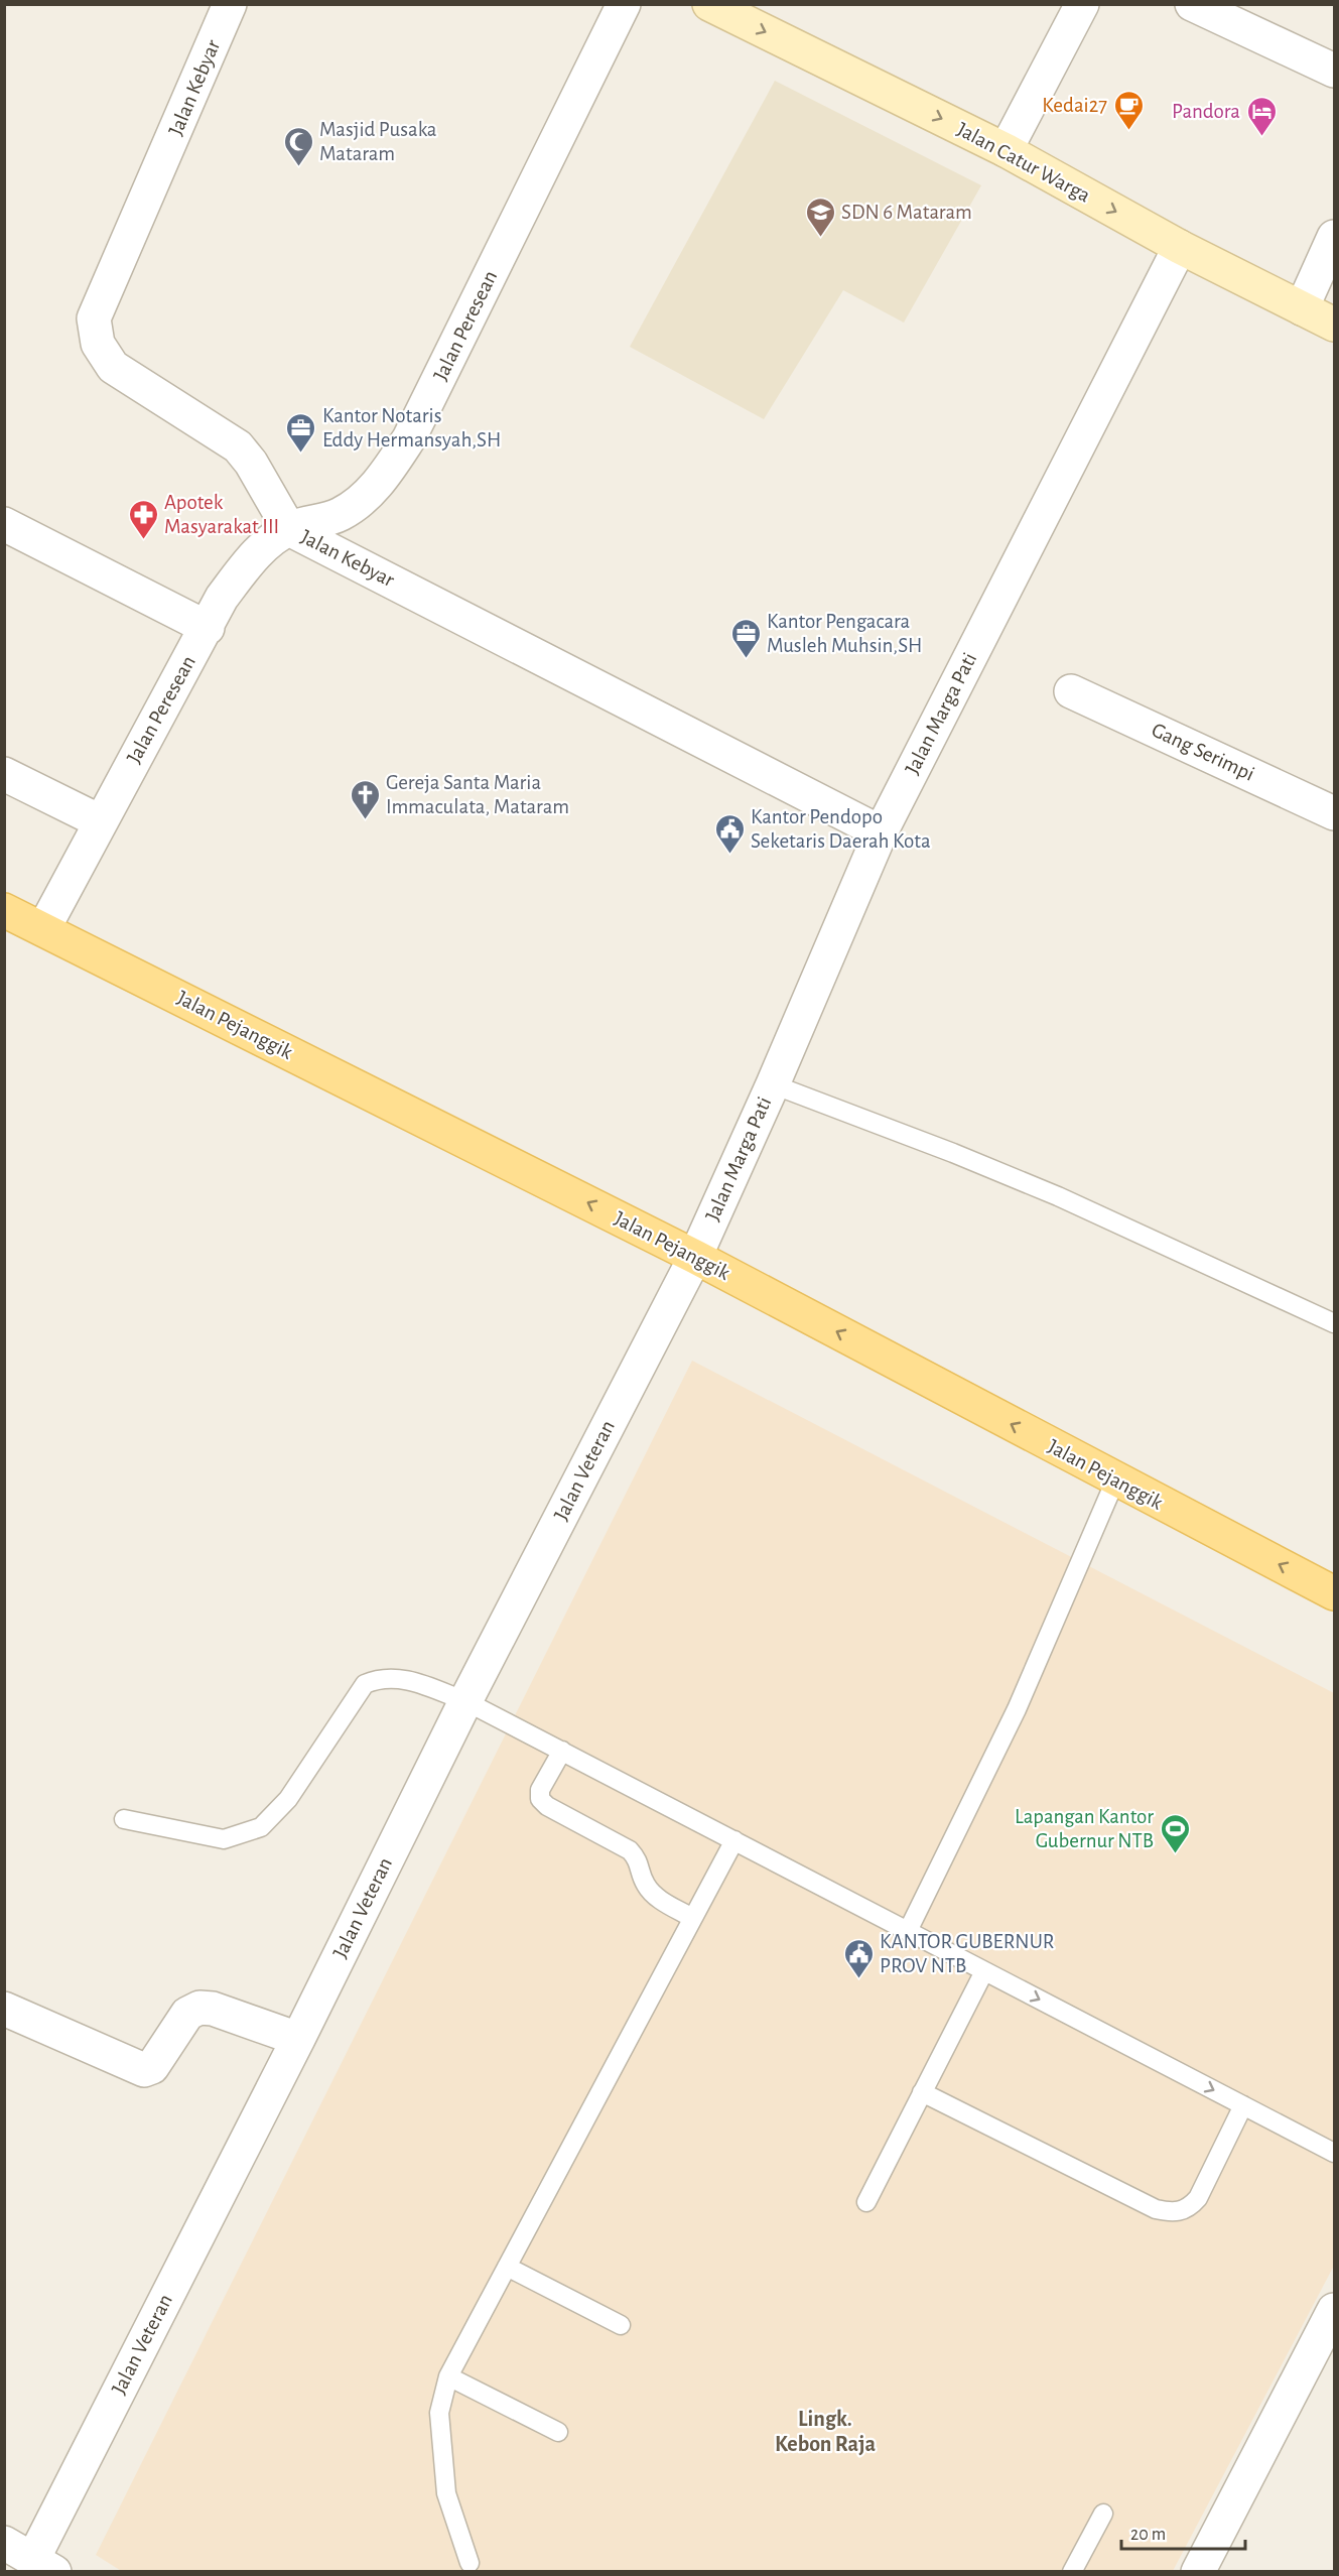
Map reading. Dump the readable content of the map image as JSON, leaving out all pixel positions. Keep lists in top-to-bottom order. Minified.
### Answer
{"streets":{"main road":["Jalan Catur Warga","Jalan Pejanggik"],"street":["Jalan Kebyar","Jalan Peresean","Jalan Marga Pati","Gang Serimpi","Jalan Veteran"]},"crossings":[["Jalan Kebyar","Jalan Peresean"],["Jalan Kebyar","Jalan Marga Pati"],["Jalan Catur Warga","Jalan Marga Pati"],["Jalan Peresean","Jalan Pejanggik"],["Jalan Marga Pati","Jalan Pejanggik"],["Jalan Marga Pati","Jalan Veteran"],["Jalan Pejanggik","Jalan Veteran"]],"one_way":["Jalan Catur Warga","Jalan Pejanggik"],"districts":["Lingk. Kebon Raja"],"places":{"cafe":["Kedai27"],"hotel":["Pandora"],"mosque":["Masjid Pusaka Mataram"],"school or university":["SDN 6 Mataram"],"office":["Kantor Notaris Eddy Hermansyah,SH","Kantor Pengacara Musleh Muhsin,SH"],"pharmacy":["Apotek Masyarakat III"],"church":["Gereja Santa Maria Immaculata, Mataram"],"public building":["Kantor Pendopo Seketaris Daerah Kota","KANTOR GUBERNUR PROV NTB"],"sports":["Lapangan Kantor Gubernur NTB"]},"scale_bar":"20 m"}
